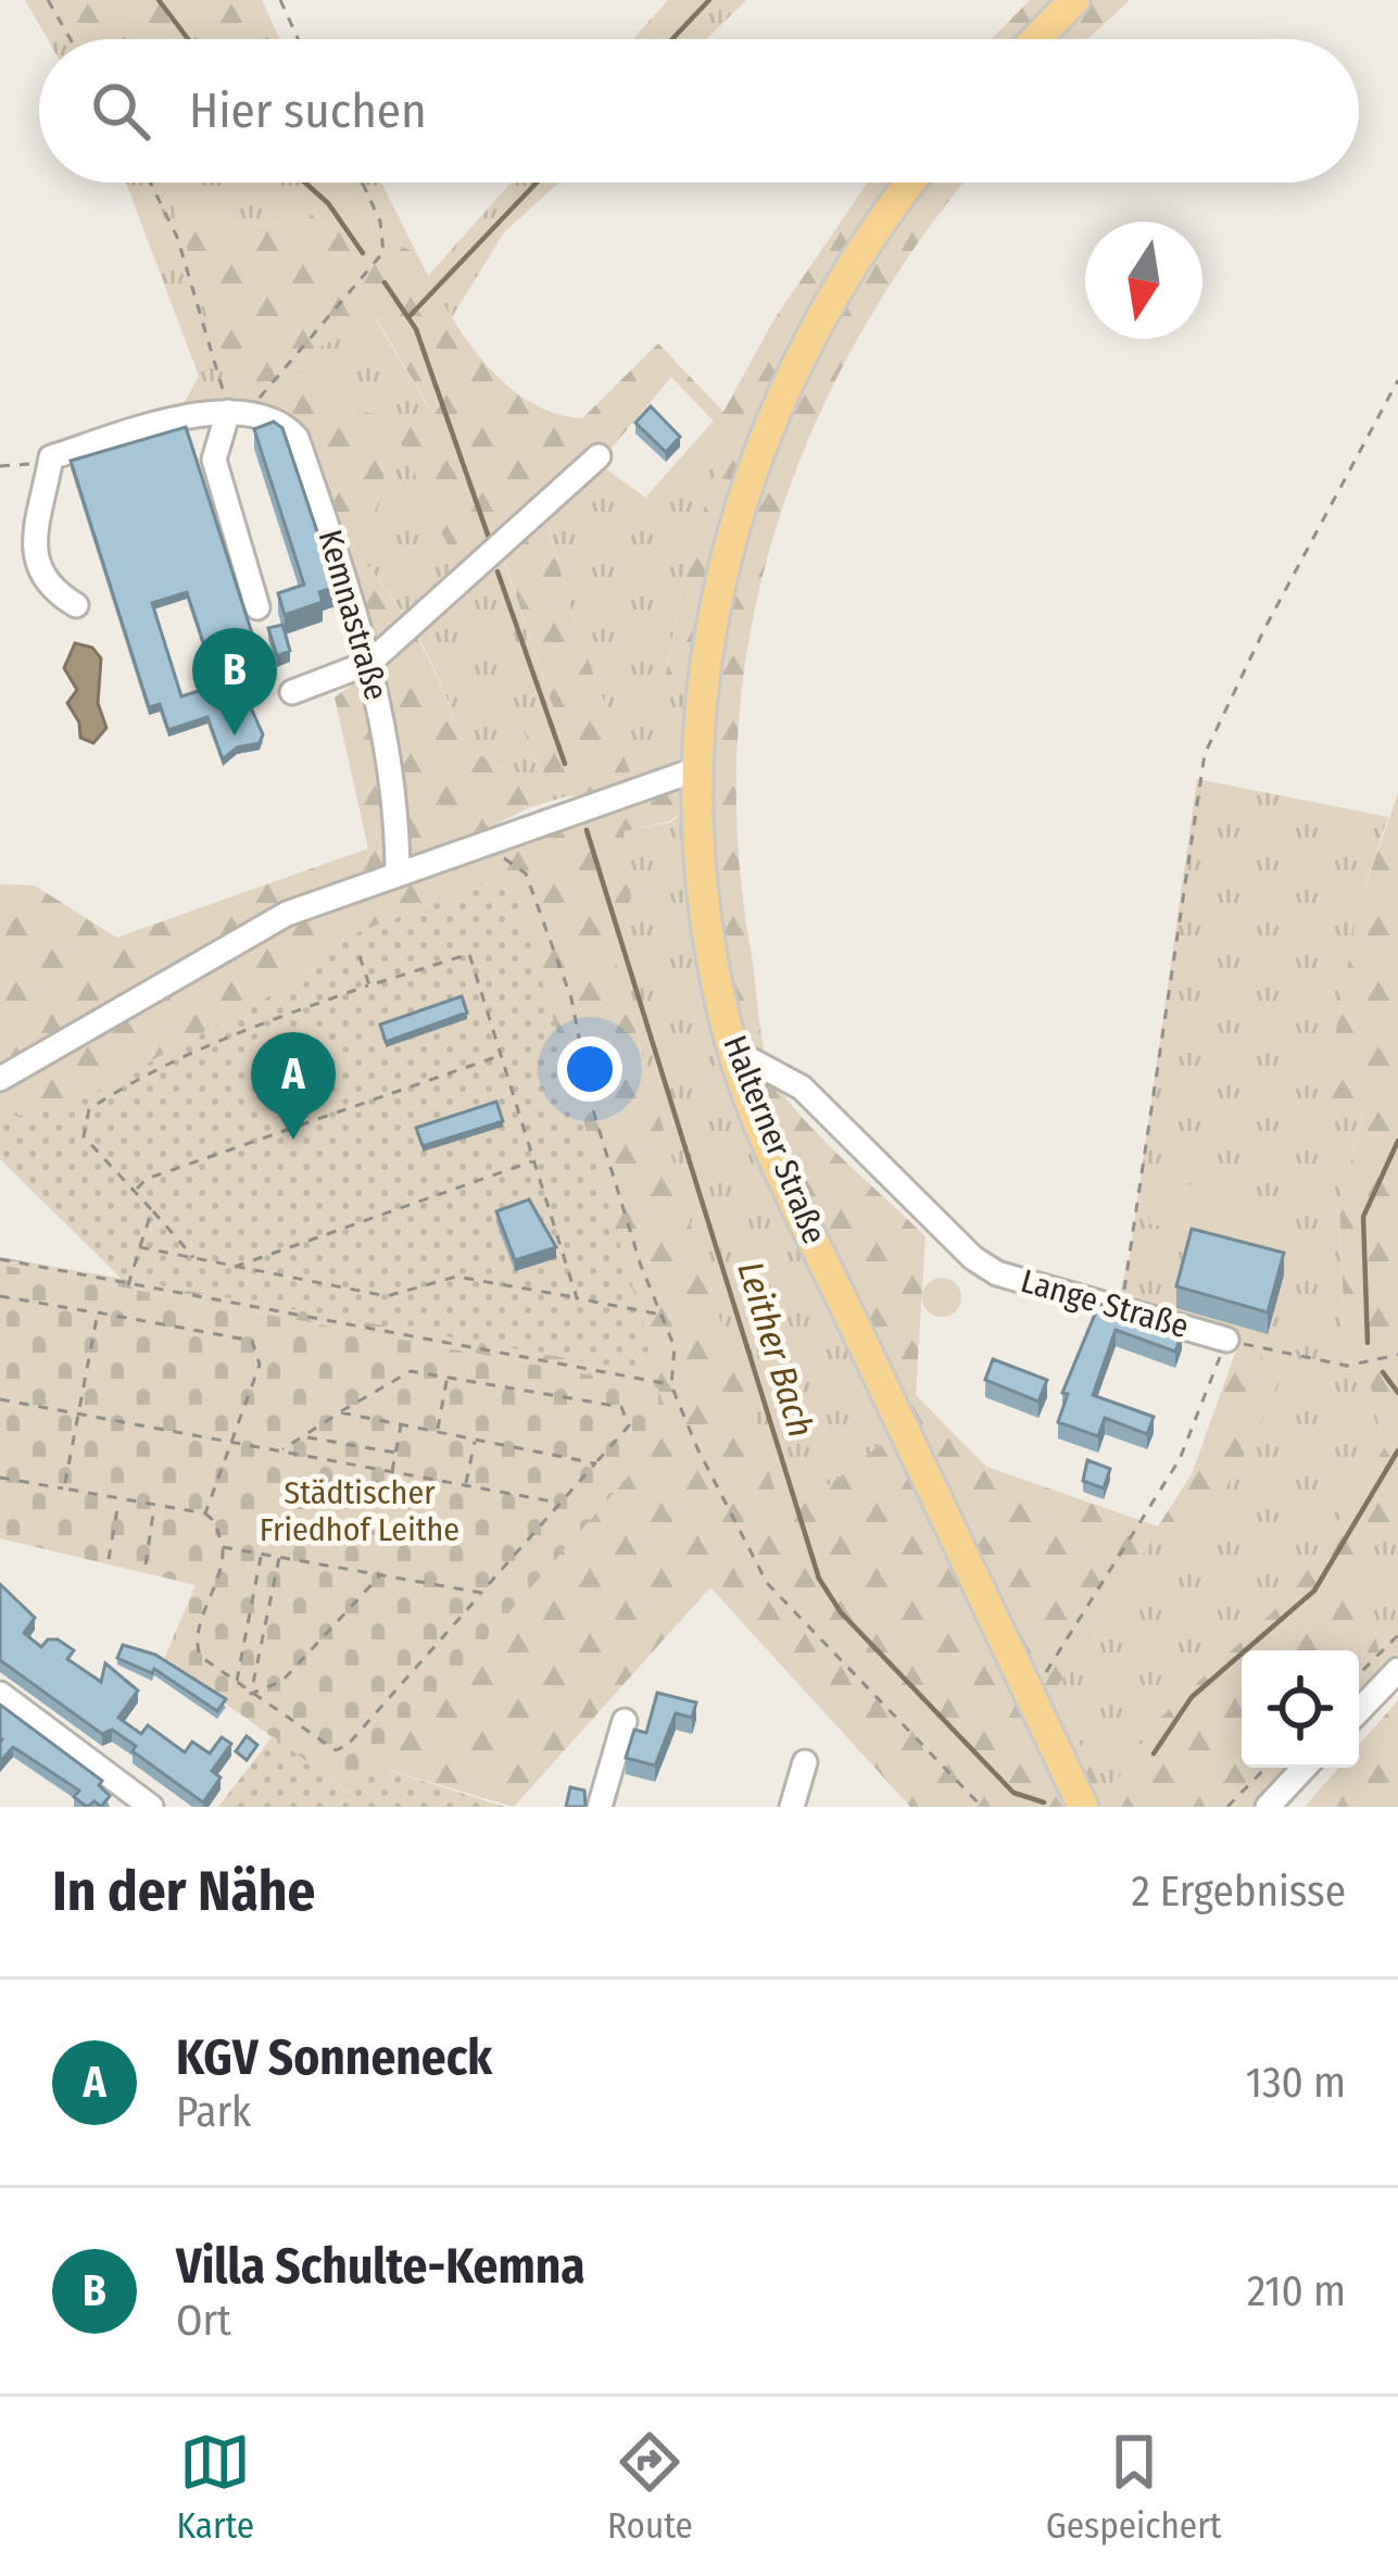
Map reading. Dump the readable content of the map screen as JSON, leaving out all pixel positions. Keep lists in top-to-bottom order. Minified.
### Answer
{"streets":{"main road":["Halterner Straße"],"street":["Kemnastraße","Lange Straße"]},"crossings":[["Halterner Straße","Lange Straße"]],"water":["Leither Bach"],"parks":["Städtischer Friedhof Leithe"],"north":"bottom","page":{"search":"Hier suchen","pins":["B","A"],"heading":["In der Nähe","2 Ergebnisse"],"list":[{"mark":"A","name":"KGV Sonneneck","note":"Park","value":"130 m"},{"mark":"B","name":"Villa Schulte-Kemna","note":"Ort","value":"210 m"}],"nav":["Karte","Route","Gespeichert"]}}
